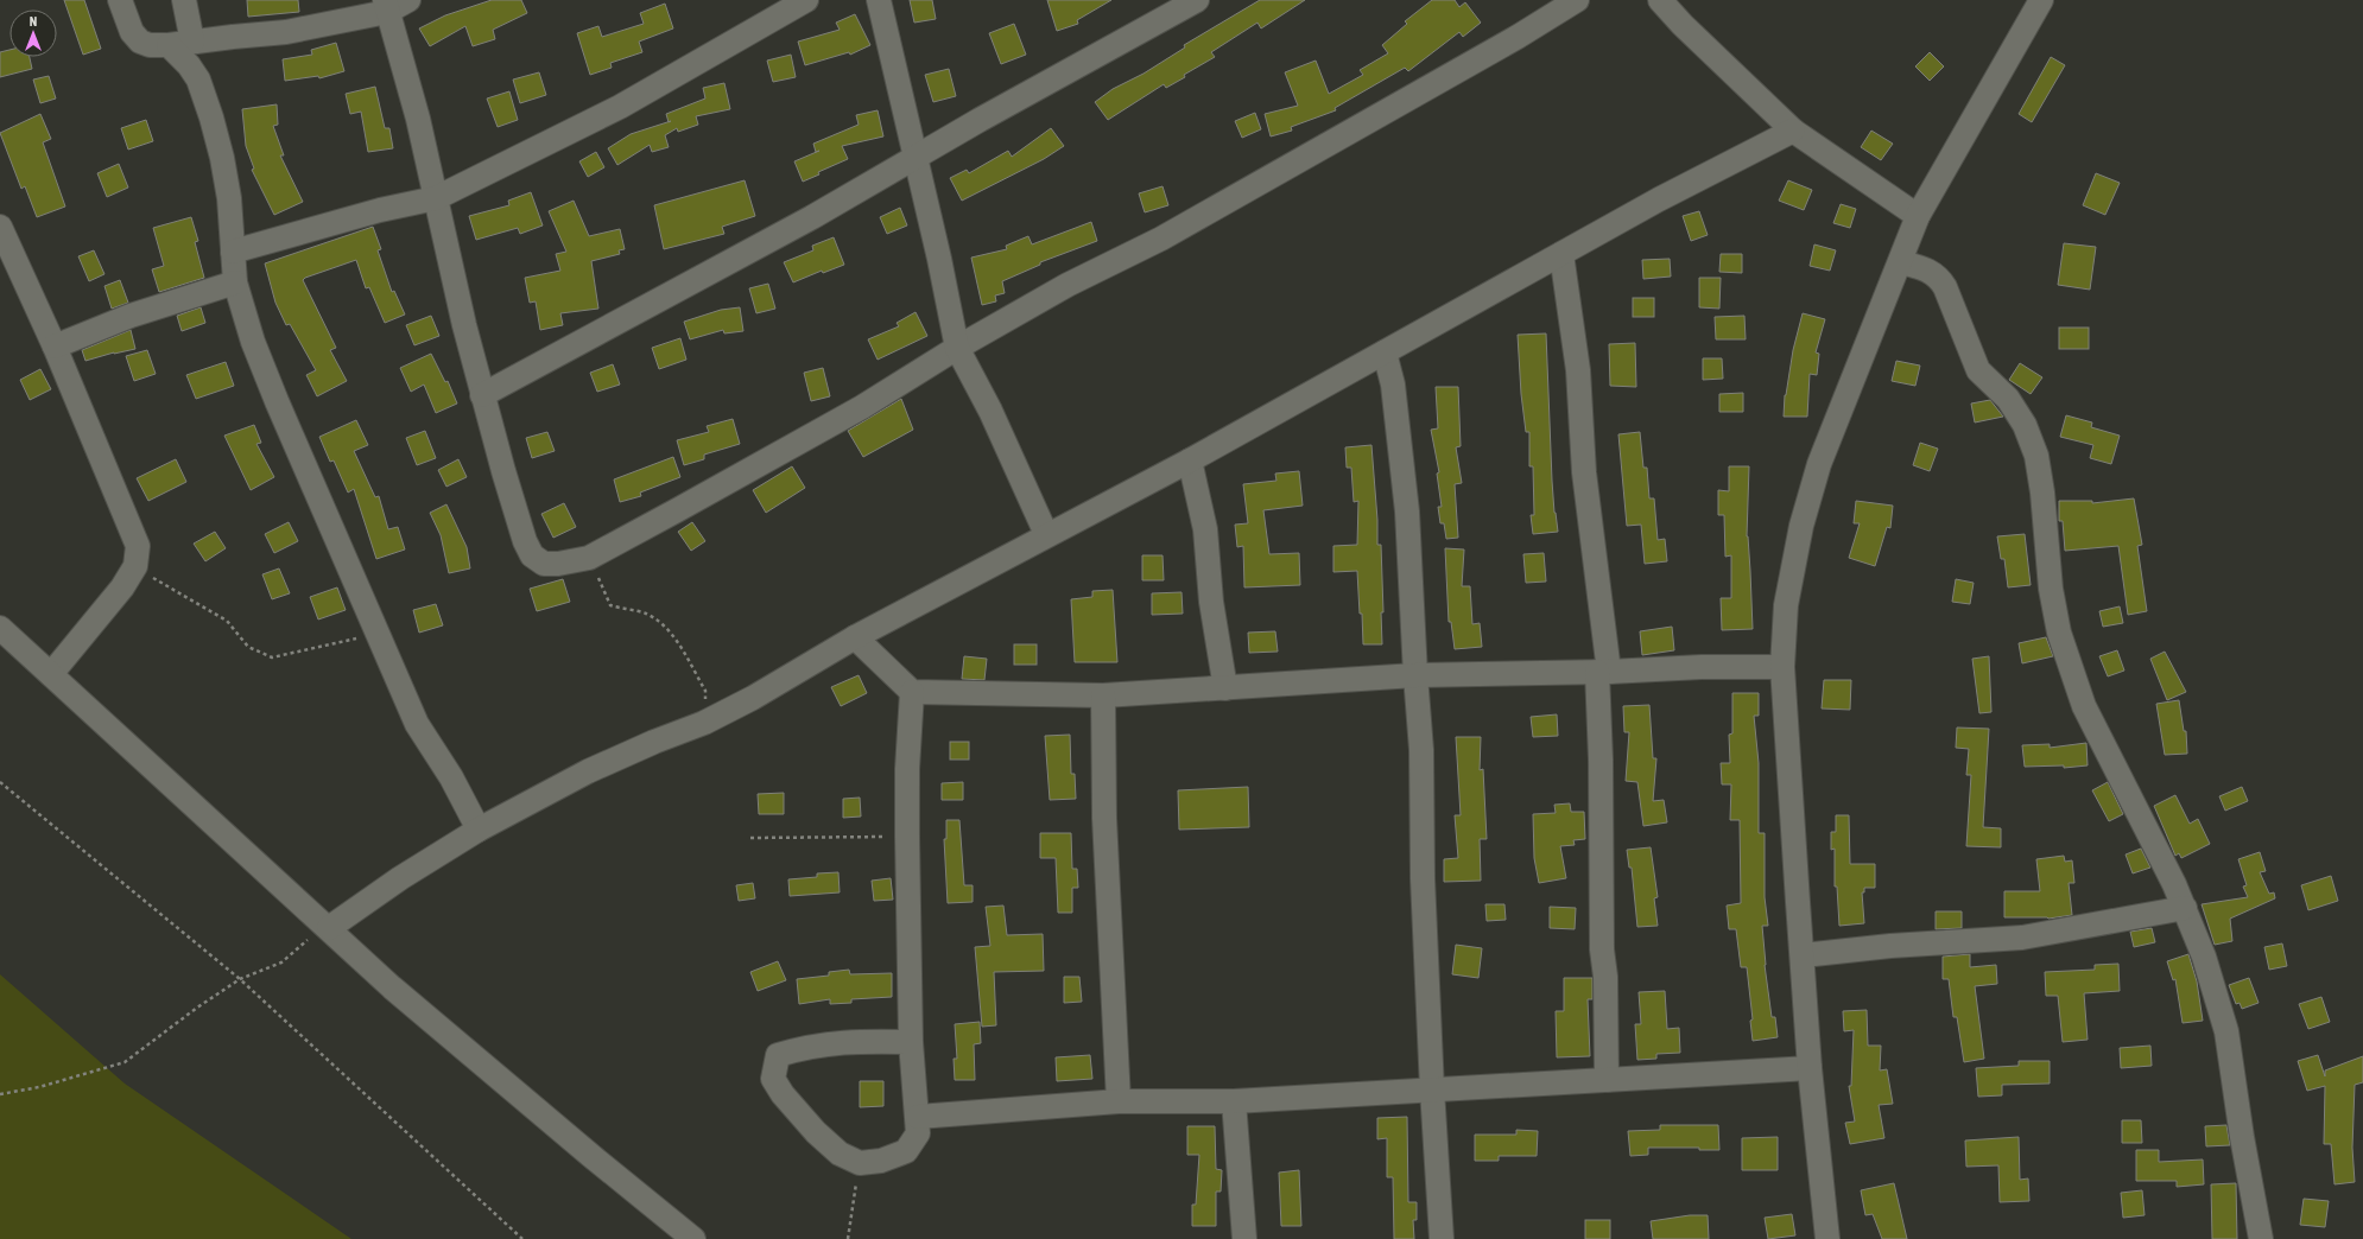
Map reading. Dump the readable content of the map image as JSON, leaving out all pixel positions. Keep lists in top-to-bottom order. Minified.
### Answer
{"north":"top"}
